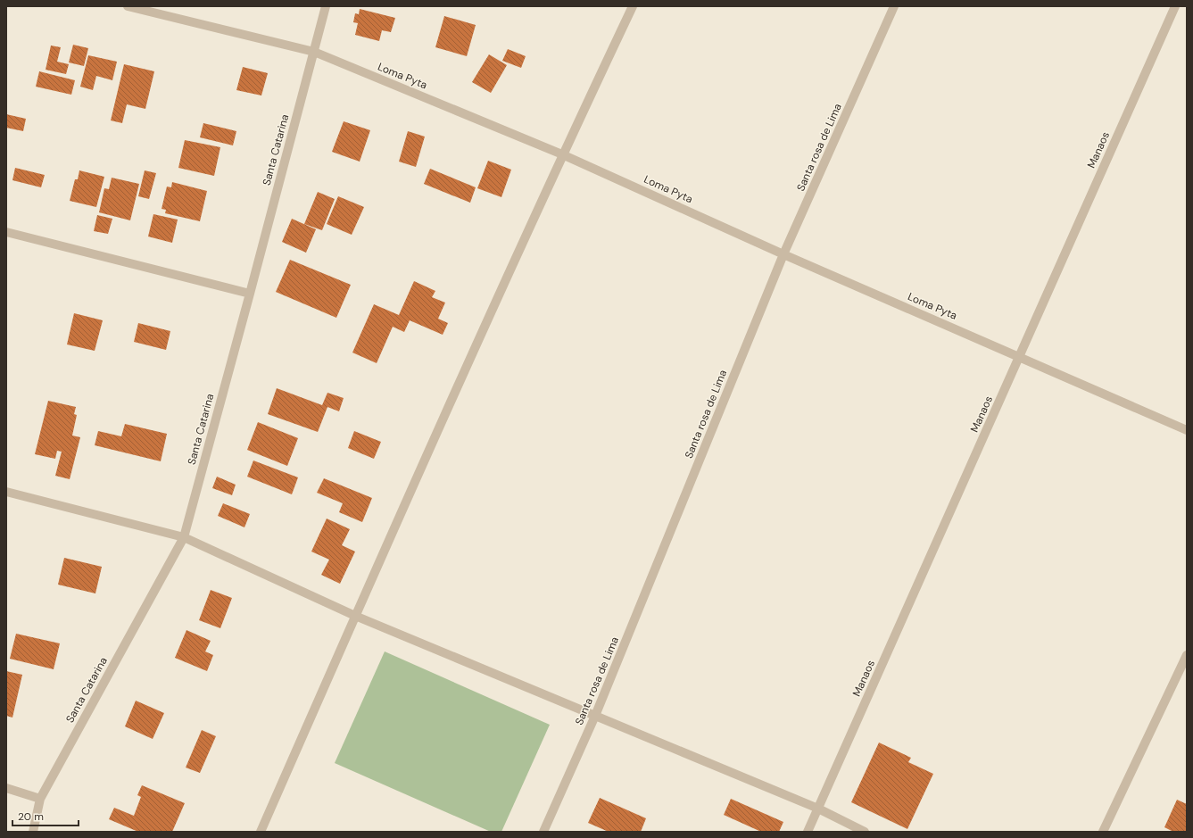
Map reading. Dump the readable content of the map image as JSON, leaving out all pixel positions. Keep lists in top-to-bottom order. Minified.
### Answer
{"streets":{"street":["Loma Pyta","Santa rosa de Lima","Santa Catarina","Manaos"]},"crossings":[["Loma Pyta","Santa rosa de Lima"],["Loma Pyta","Santa Catarina"],["Loma Pyta","Manaos"]],"scale_bar":"20 m"}
